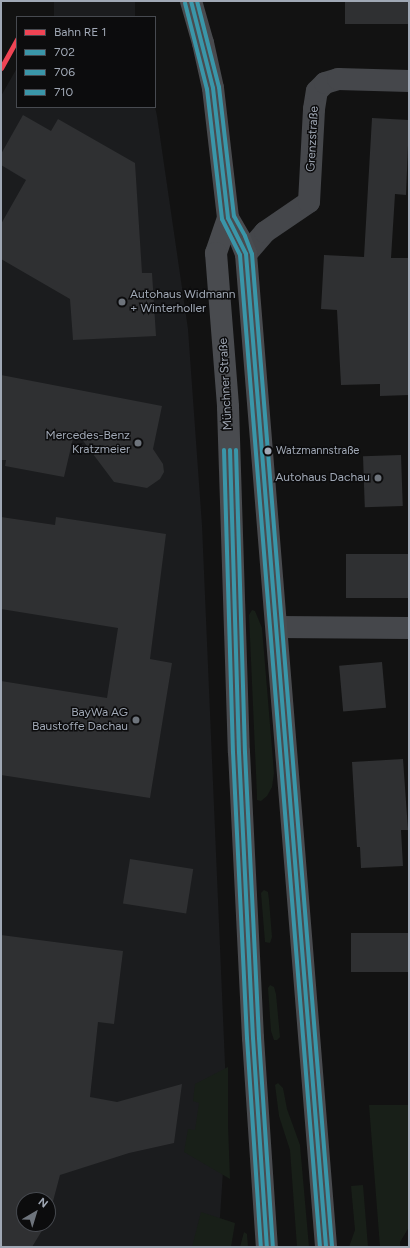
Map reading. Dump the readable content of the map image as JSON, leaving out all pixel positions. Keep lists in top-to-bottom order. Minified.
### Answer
{"streets":{"main road":["Münchner Straße"],"street":["Grenzstraße"]},"crossings":[["Grenzstraße","Münchner Straße"]],"places":["Autohaus Widmann + Winterholler","Mercedes-Benz Kratzmeier","Watzmannstraße","Autohaus Dachau","BayWa AG Baustoffe Dachau"],"lines":["transit line 702","transit line 710","transit line 706"],"legend":["Bahn RE 1","702","706","710"],"north":"top right"}
